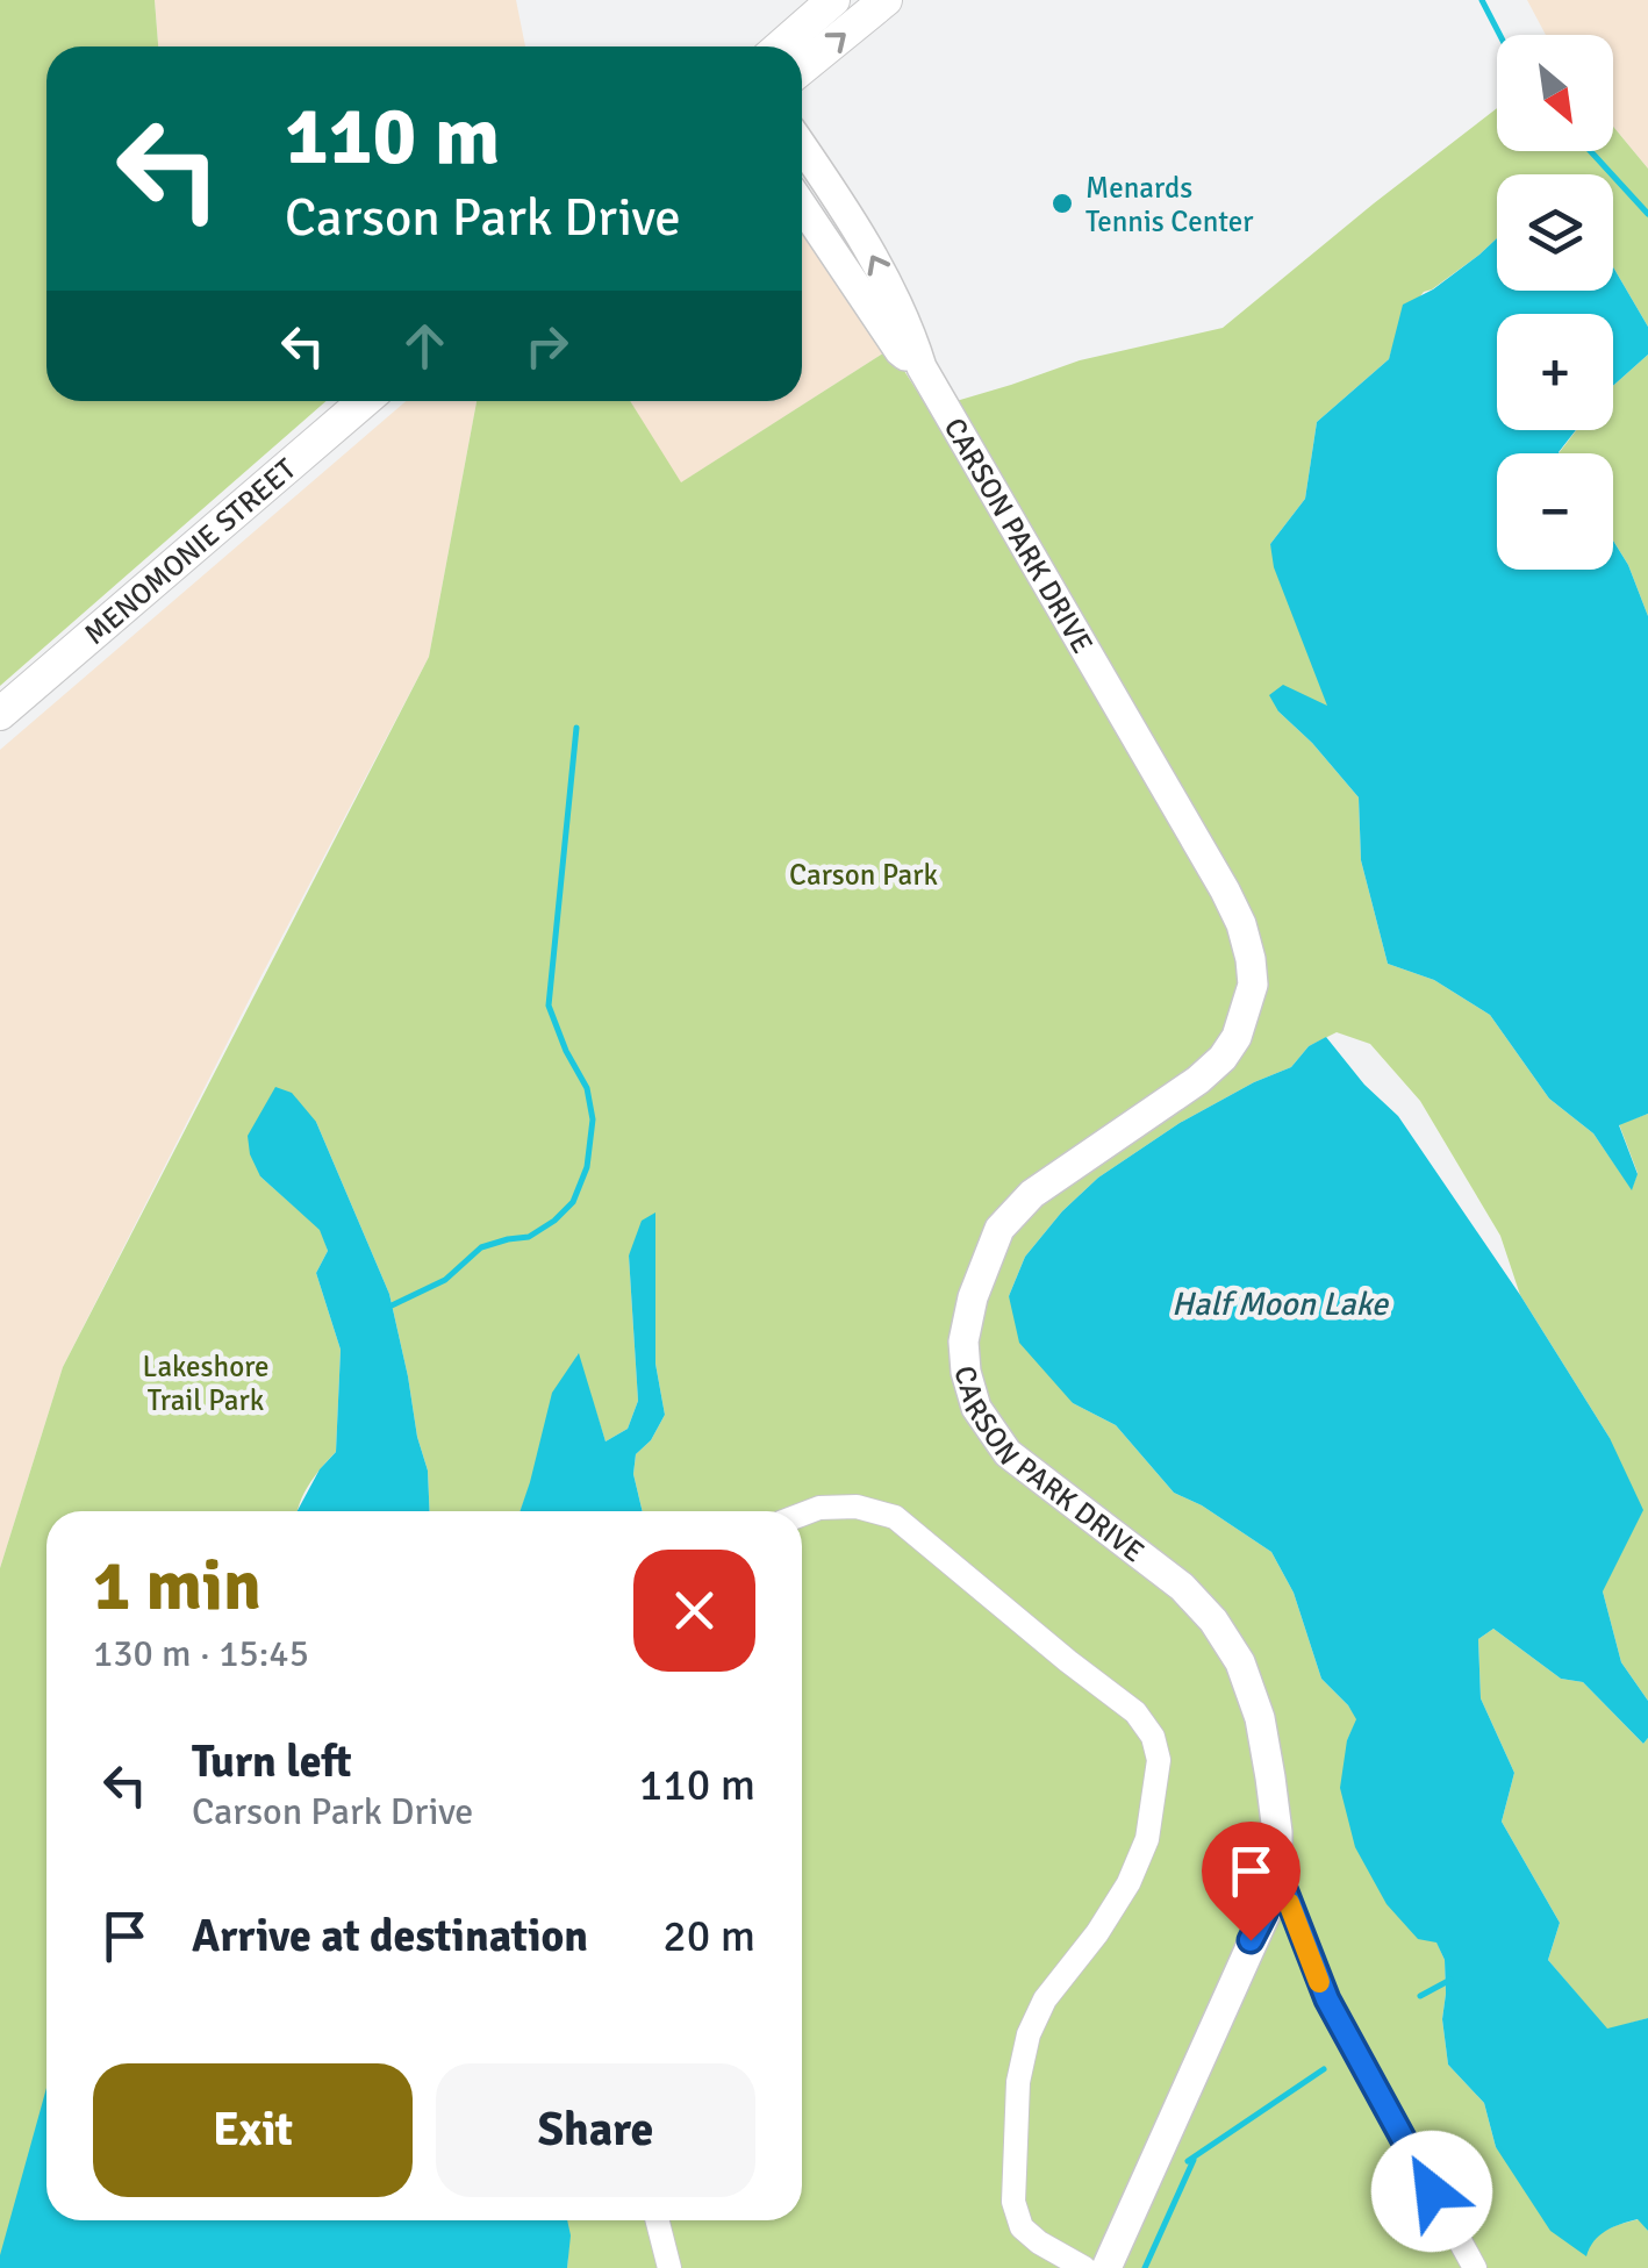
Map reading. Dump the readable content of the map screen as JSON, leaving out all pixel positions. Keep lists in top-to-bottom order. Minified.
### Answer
{"streets":{"main road":["MENOMONIE STREET"],"street":["CARSON PARK DRIVE"]},"water":["Half Moon Lake"],"parks":["Carson Park","Lakeshore Trail Park"],"places":["Menards Tennis Center"],"north":"bottom right","page":{"map_buttons":["+","−"],"turn":["110 m","Carson Park Drive"],"heading":["1 min","130 m · 15:45"],"list":[{"name":"Turn left","note":"Carson Park Drive","value":"110 m"},{"name":"Arrive at destination","value":"20 m"}],"buttons":["Exit","Share"]}}
